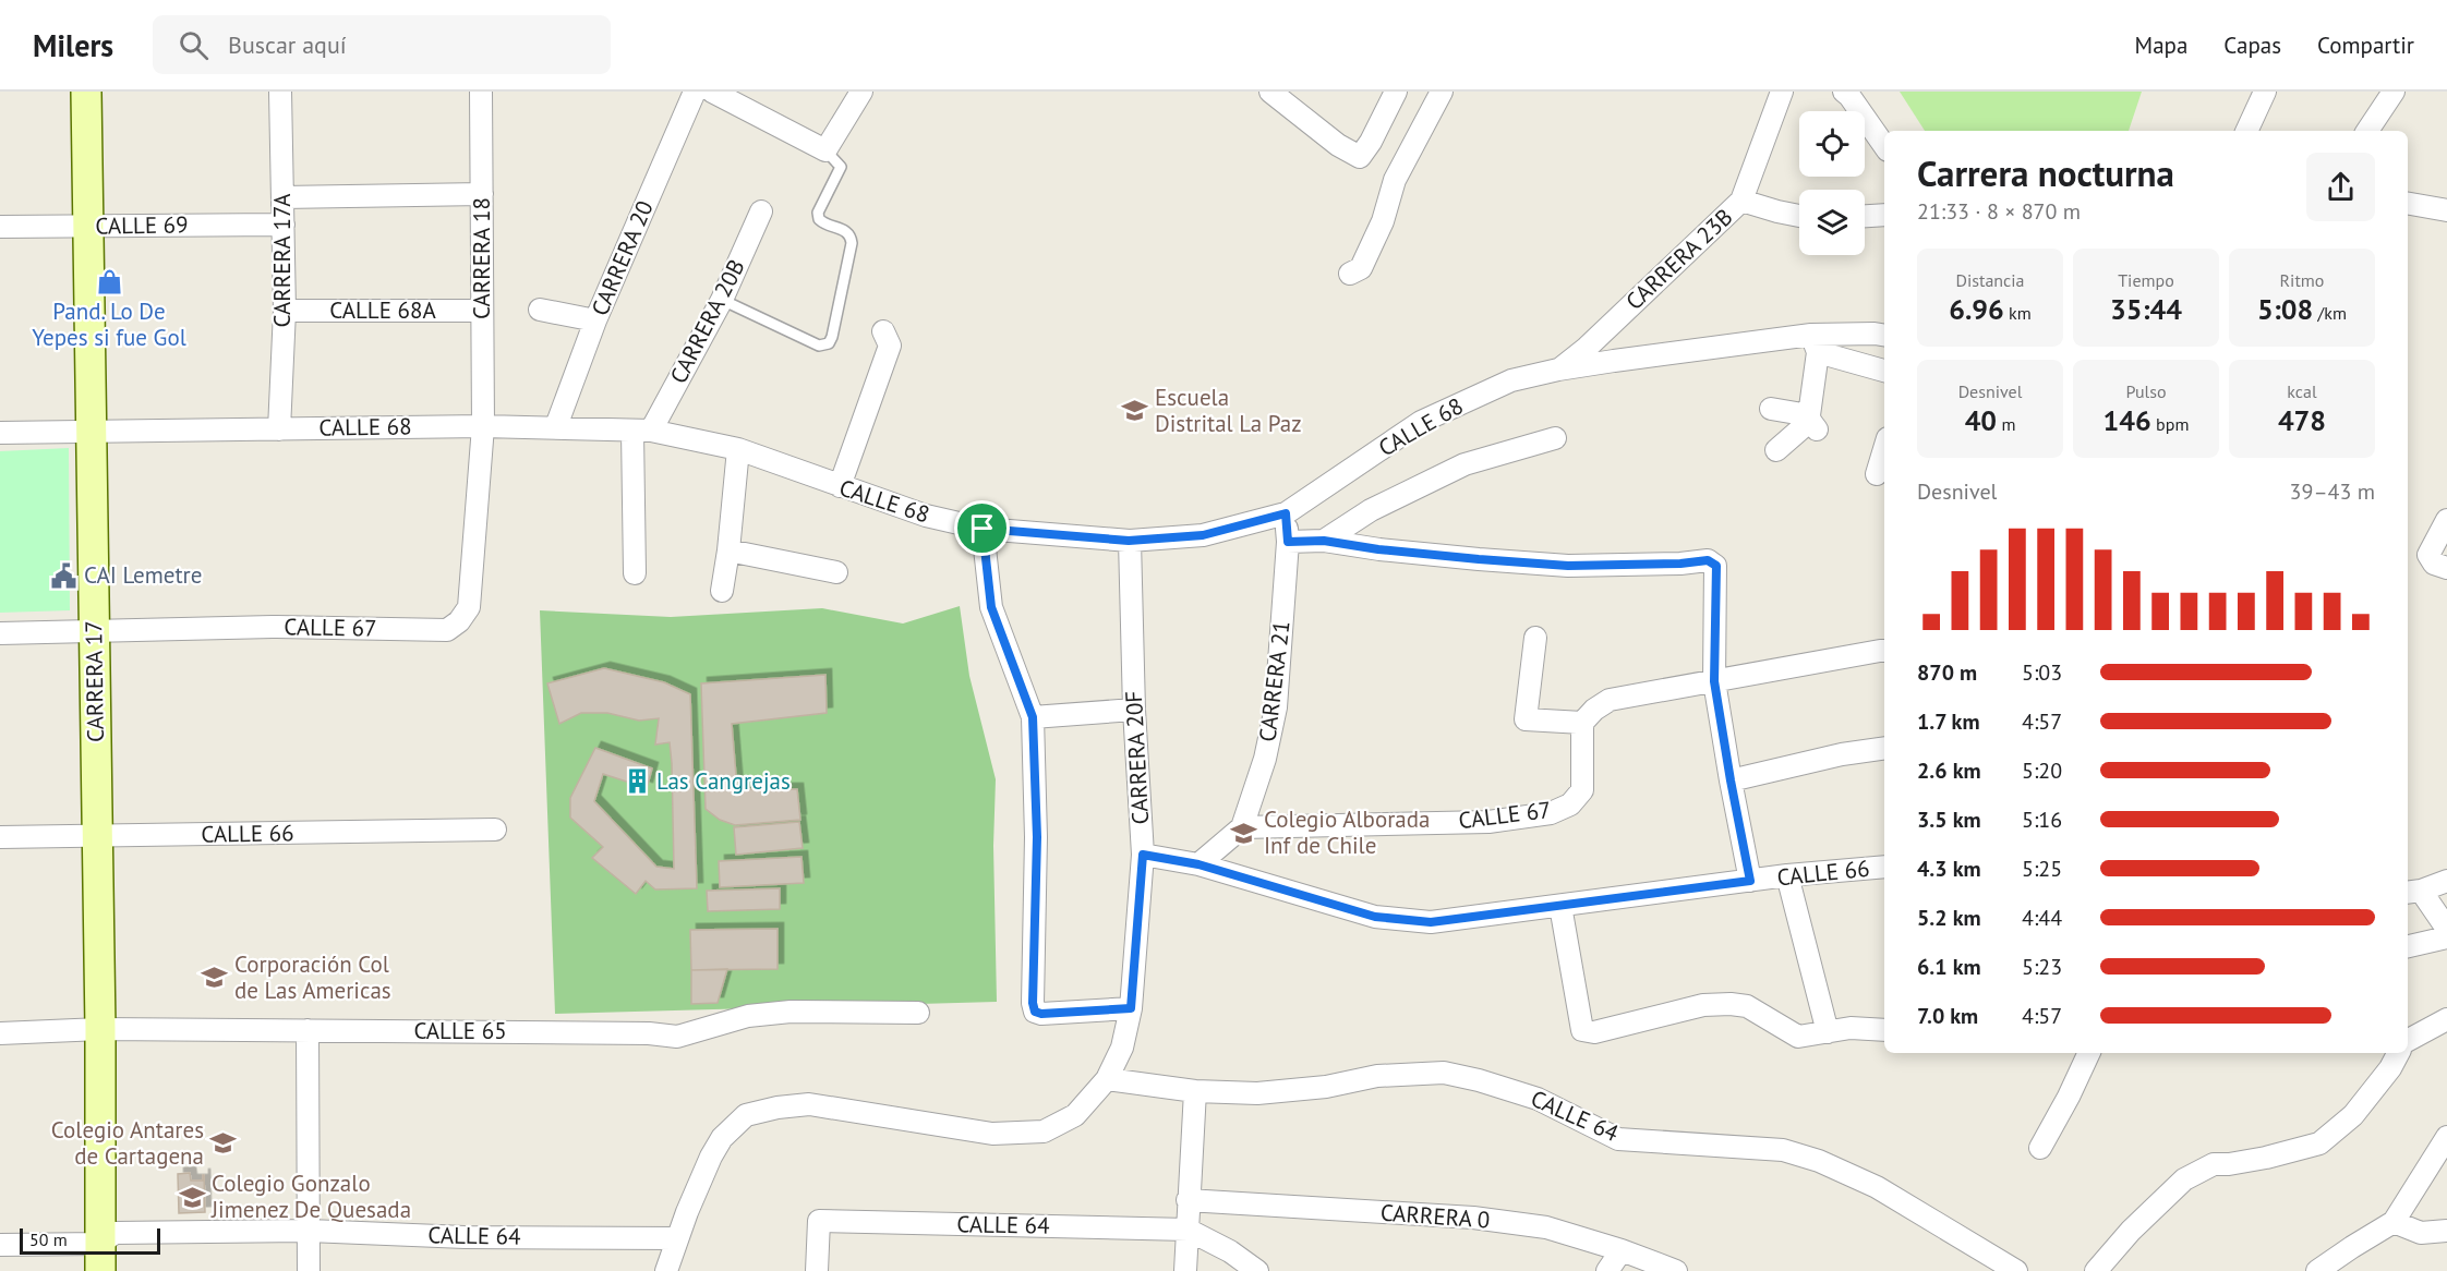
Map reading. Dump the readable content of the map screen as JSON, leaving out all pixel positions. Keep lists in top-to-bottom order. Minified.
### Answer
{"streets":{"main road":["CARRERA 17"],"street":["CALLE 69","CARRERA 18","CARRERA 20","CARRERA 23B","CARRERA 17A","CALLE 68A","CARRERA 20B","CALLE 68","CALLE 67","CARRERA 21","CARRERA 20F","CALLE 66","CALLE 65","CALLE 64","CARRERA 0"]},"crossings":[["CALLE 69","CARRERA 17A"],["CALLE 69","CARRERA 17"],["CARRERA 18","CALLE 68A"],["CARRERA 18","CALLE 68"],["CARRERA 18","CALLE 67"],["CARRERA 20","CALLE 68"],["CARRERA 23B","CALLE 68"],["CARRERA 17A","CALLE 68A"],["CARRERA 17A","CALLE 68"],["CARRERA 20B","CALLE 68"],["CALLE 68","CALLE 67"],["CALLE 68","CARRERA 17"],["CALLE 68","CARRERA 21"],["CALLE 68","CARRERA 20F"],["CALLE 67","CARRERA 17"],["CALLE 67","CARRERA 21"],["CARRERA 17","CALLE 66"],["CARRERA 17","CALLE 65"],["CARRERA 17","CALLE 64"],["CARRERA 20F","CALLE 66"],["CARRERA 20F","CALLE 64"]],"places":{"shop":["Pand. Lo De Yepes si fue Gol"],"school or university":["Escuela Distrital La Paz","Colegio Alborada Inf de Chile","Corporación Col de Las Americas","Colegio Antares de Cartagena","Colegio Gonzalo Jimenez De Quesada"],"public building":["CAI Lemetre"],"building":["Las Cangrejas"]},"scale_bar":"50 m","page":{"header":"Milers","search":"Buscar aquí","nav":["Mapa","Capas","Compartir"],"heading":["Carrera nocturna","21:33 · 8 × 870 m"],"stats":[["Distancia","6.96 km"],["Tiempo","35:44"],["Ritmo","5:08 /km"],["Desnivel","40 m"],["Pulso","146 bpm"],["kcal","478"]],"chart":["Desnivel","39–43 m"],"list":[{"name":"870 m","note":"5:03"},{"name":"1.7 km","note":"4:57"},{"name":"2.6 km","note":"5:20"},{"name":"3.5 km","note":"5:16"},{"name":"4.3 km","note":"5:25"},{"name":"5.2 km","note":"4:44"},{"name":"6.1 km","note":"5:23"},{"name":"7.0 km","note":"4:57"}],"scale":"50 m"}}
